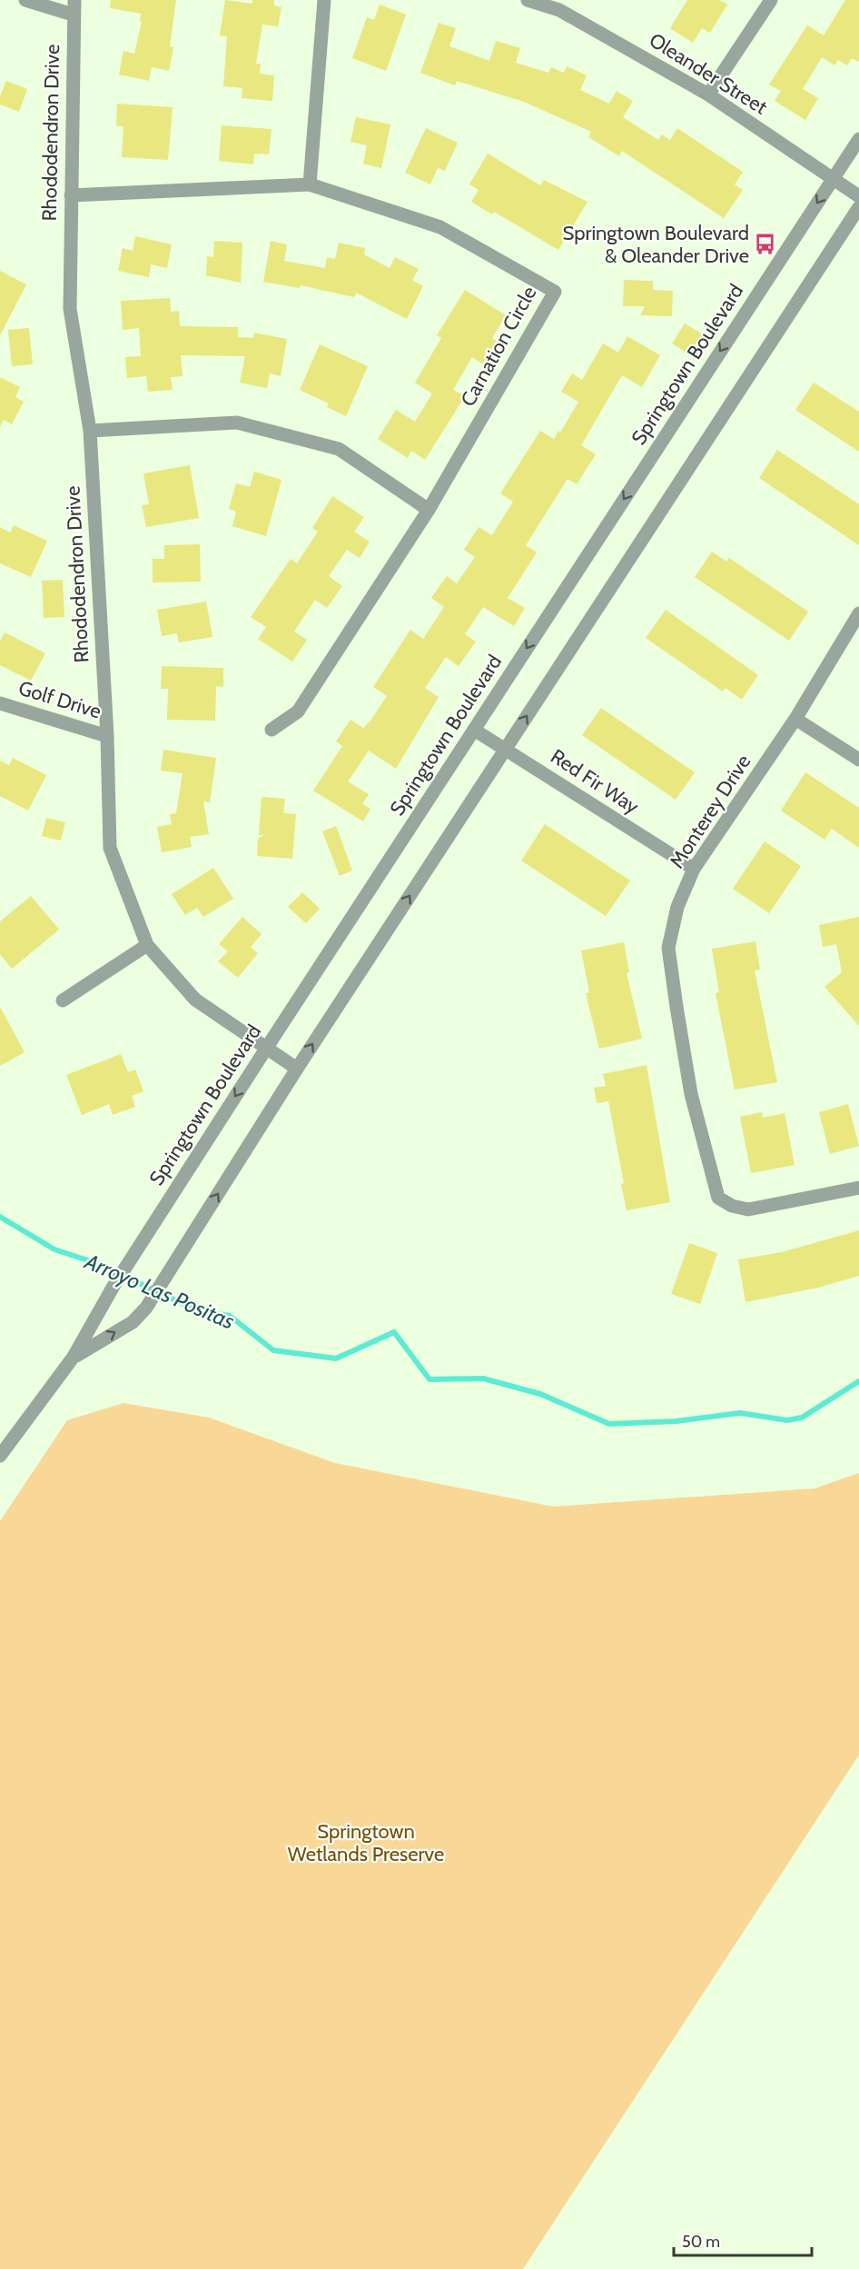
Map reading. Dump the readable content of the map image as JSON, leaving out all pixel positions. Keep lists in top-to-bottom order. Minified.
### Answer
{"streets":{"street":["Oleander Street","Rhododendron Drive","Carnation Circle","Springtown Boulevard","Golf Drive","Red Fir Way","Monterey Drive"]},"crossings":[["Oleander Street","Springtown Boulevard"],["Rhododendron Drive","Carnation Circle"],["Rhododendron Drive","Springtown Boulevard"],["Rhododendron Drive","Golf Drive"],["Springtown Boulevard","Red Fir Way"],["Red Fir Way","Monterey Drive"]],"water":["Arroyo Las Positas"],"parks":["Springtown Wetlands Preserve"],"places":{"bus stop":["Springtown Boulevard & Oleander Drive"]},"scale_bar":"50 m"}
